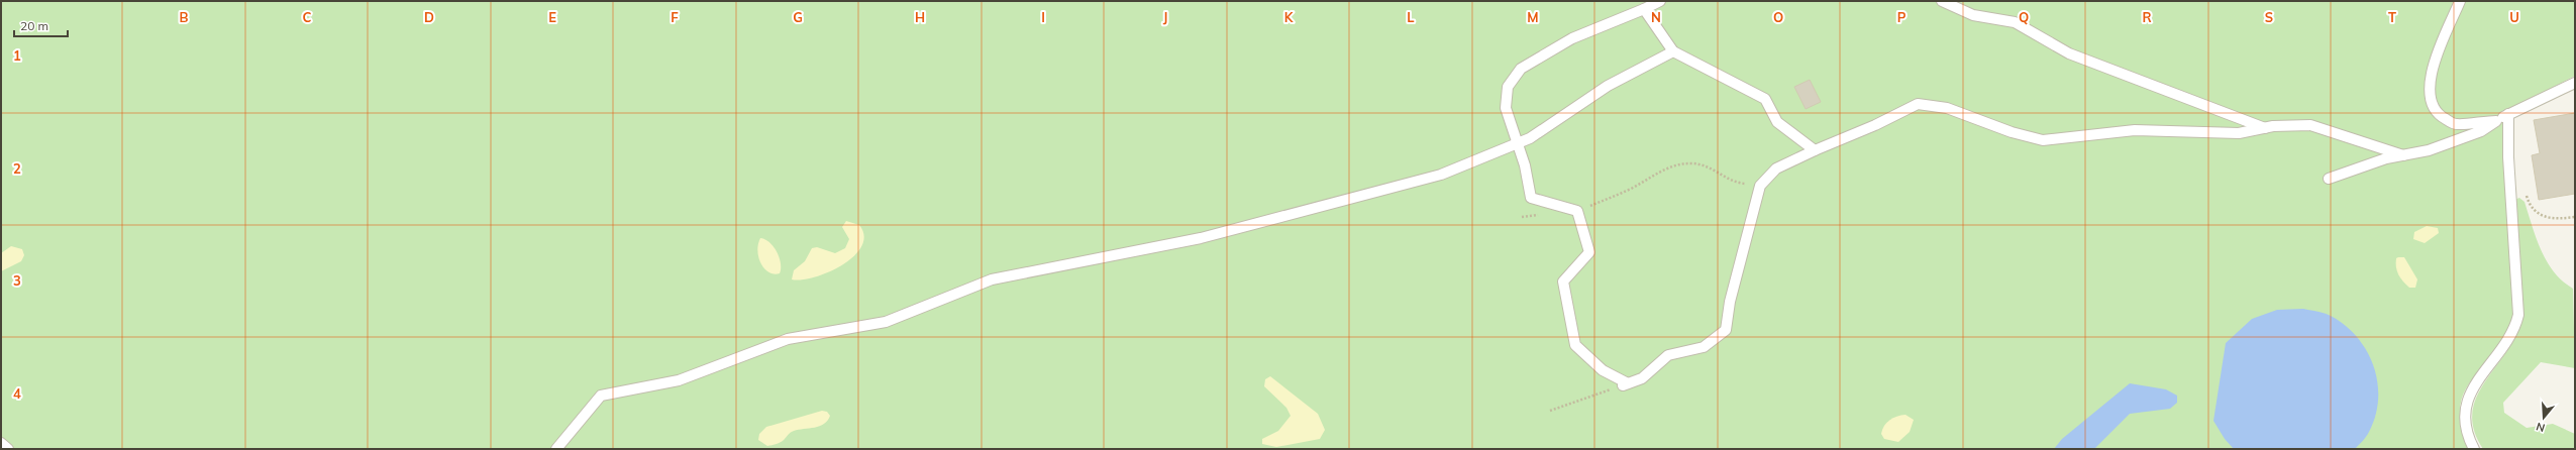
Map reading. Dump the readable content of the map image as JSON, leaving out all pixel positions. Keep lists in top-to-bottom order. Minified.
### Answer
{"scale_bar":"20 m","north":"bottom","grid":{"columns":["B","C","D","E","F","G","H","I","J","K","L","M","N","O","P","Q","R","S","T","U"],"rows":["1","2","3","4"]}}
